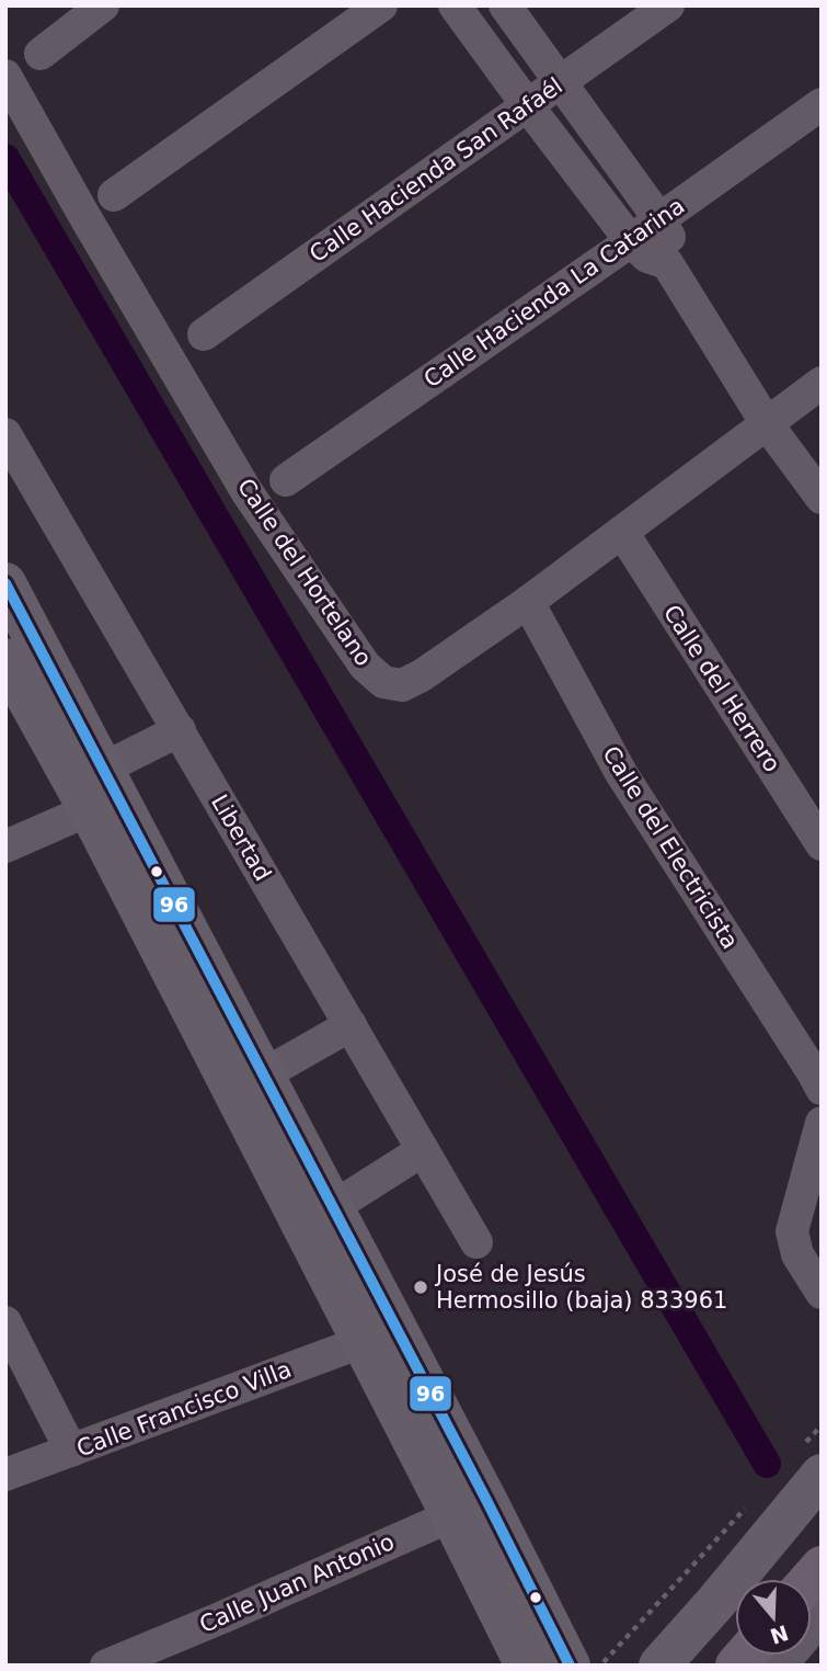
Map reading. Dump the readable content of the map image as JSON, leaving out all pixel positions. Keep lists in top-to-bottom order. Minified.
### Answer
{"streets":{"street":["Calle Hacienda San Rafaél","Calle Hacienda La Catarina","Calle del Hortelano","Calle del Herrero","Libertad","Calle del Electricista","Calle Francisco Villa","Calle Juan Antonio"]},"crossings":[["Calle del Hortelano","Calle del Herrero"],["Calle del Hortelano","Calle del Electricista"]],"places":["José de Jesús Hermosillo (baja) 833961"],"lines":["transit line 96"],"north":"bottom"}
